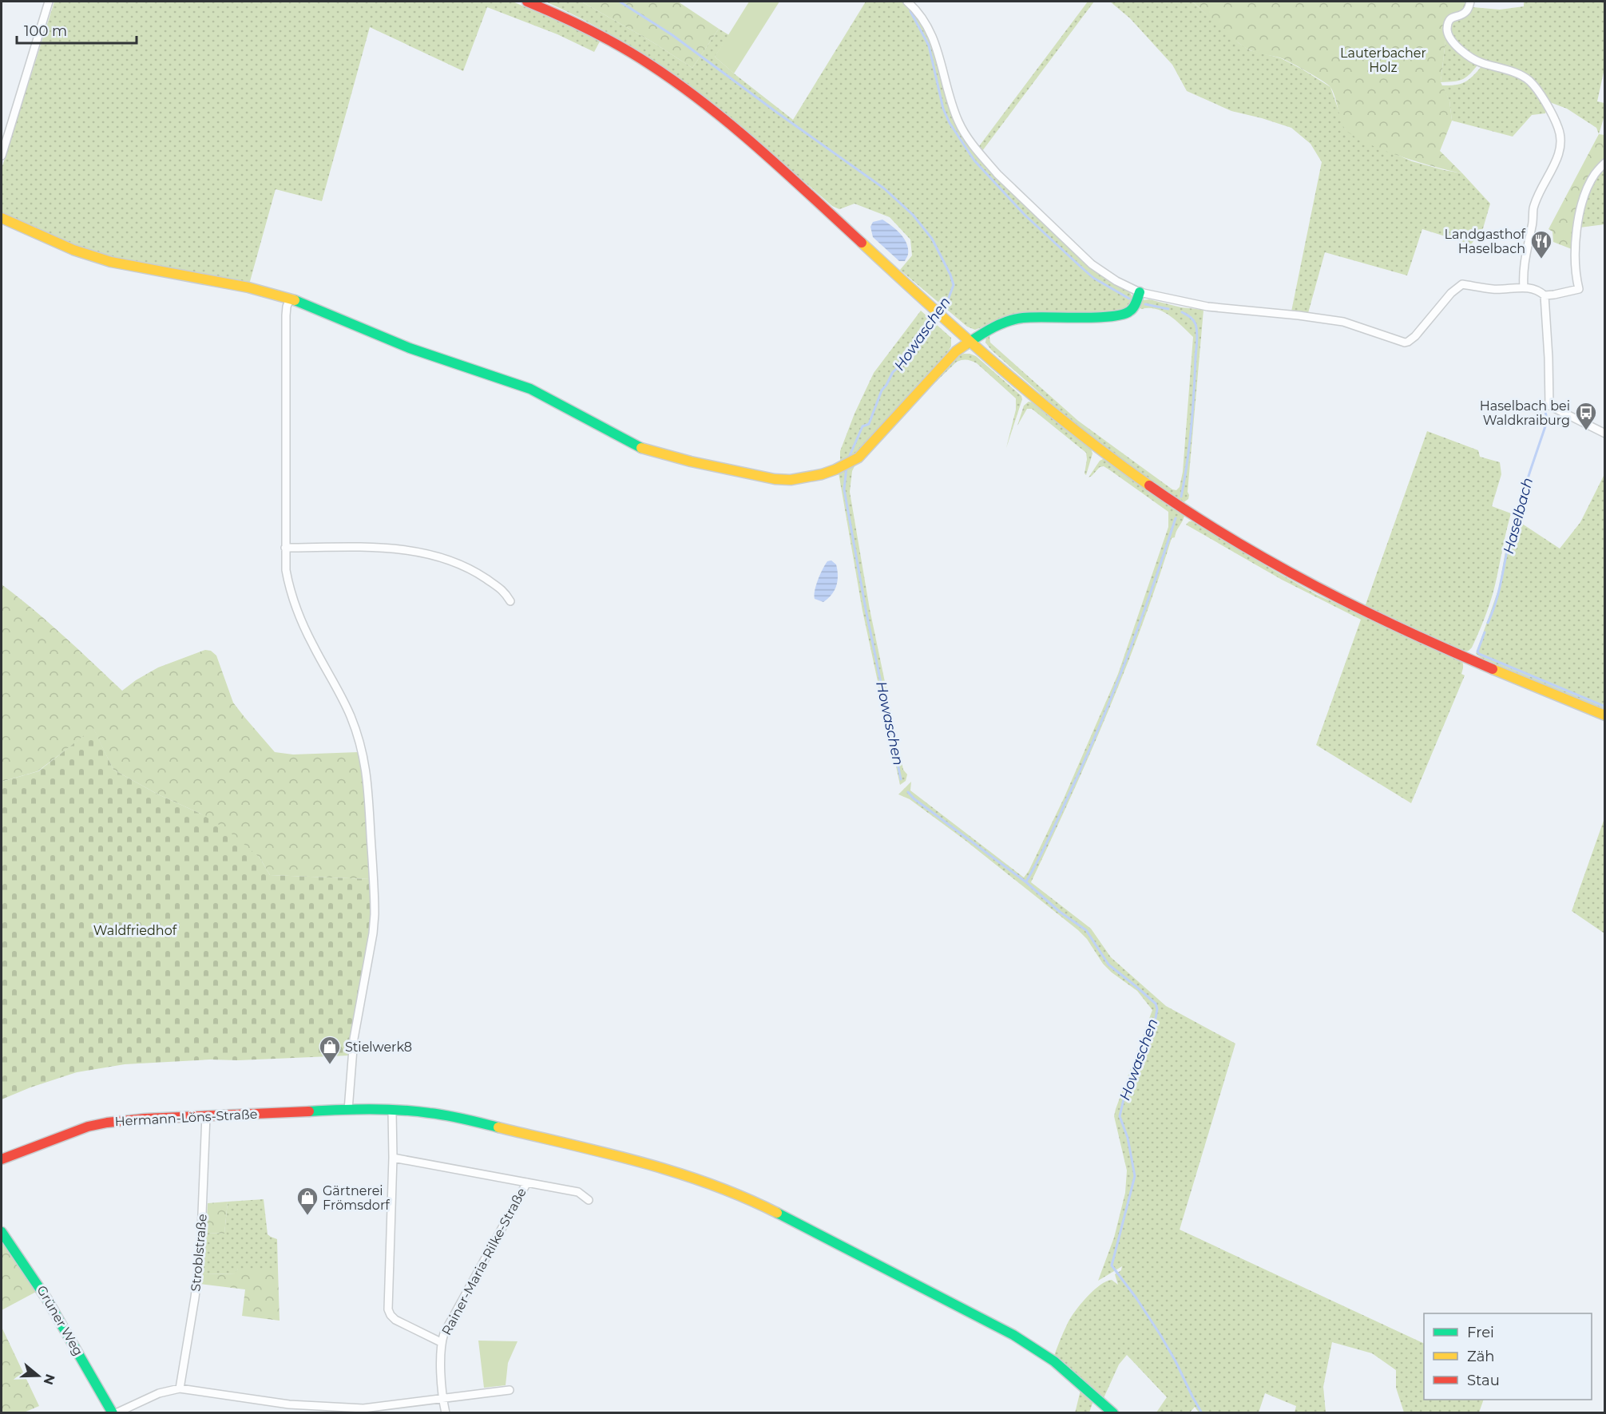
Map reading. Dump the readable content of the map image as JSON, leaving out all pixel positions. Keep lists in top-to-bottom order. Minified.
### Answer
{"streets":{"street":["Hermann-Löns-Straße","Stroblstraße","Rainer-Maria-Rilke-Straße","Grüner Weg"]},"crossings":[["Hermann-Löns-Straße","Stroblstraße"]],"water":["Howaschen","Haselbach"],"parks":["Lauterbacher Holz","Waldfriedhof"],"places":{"restaurant":["Landgasthof Haselbach"],"bus stop":["Haselbach bei Waldkraiburg"],"shop":["Stielwerk8","Gärtnerei Frömsdorf"]},"legend":["Frei","Zäh","Stau"],"scale_bar":"100 m","north":"right"}
